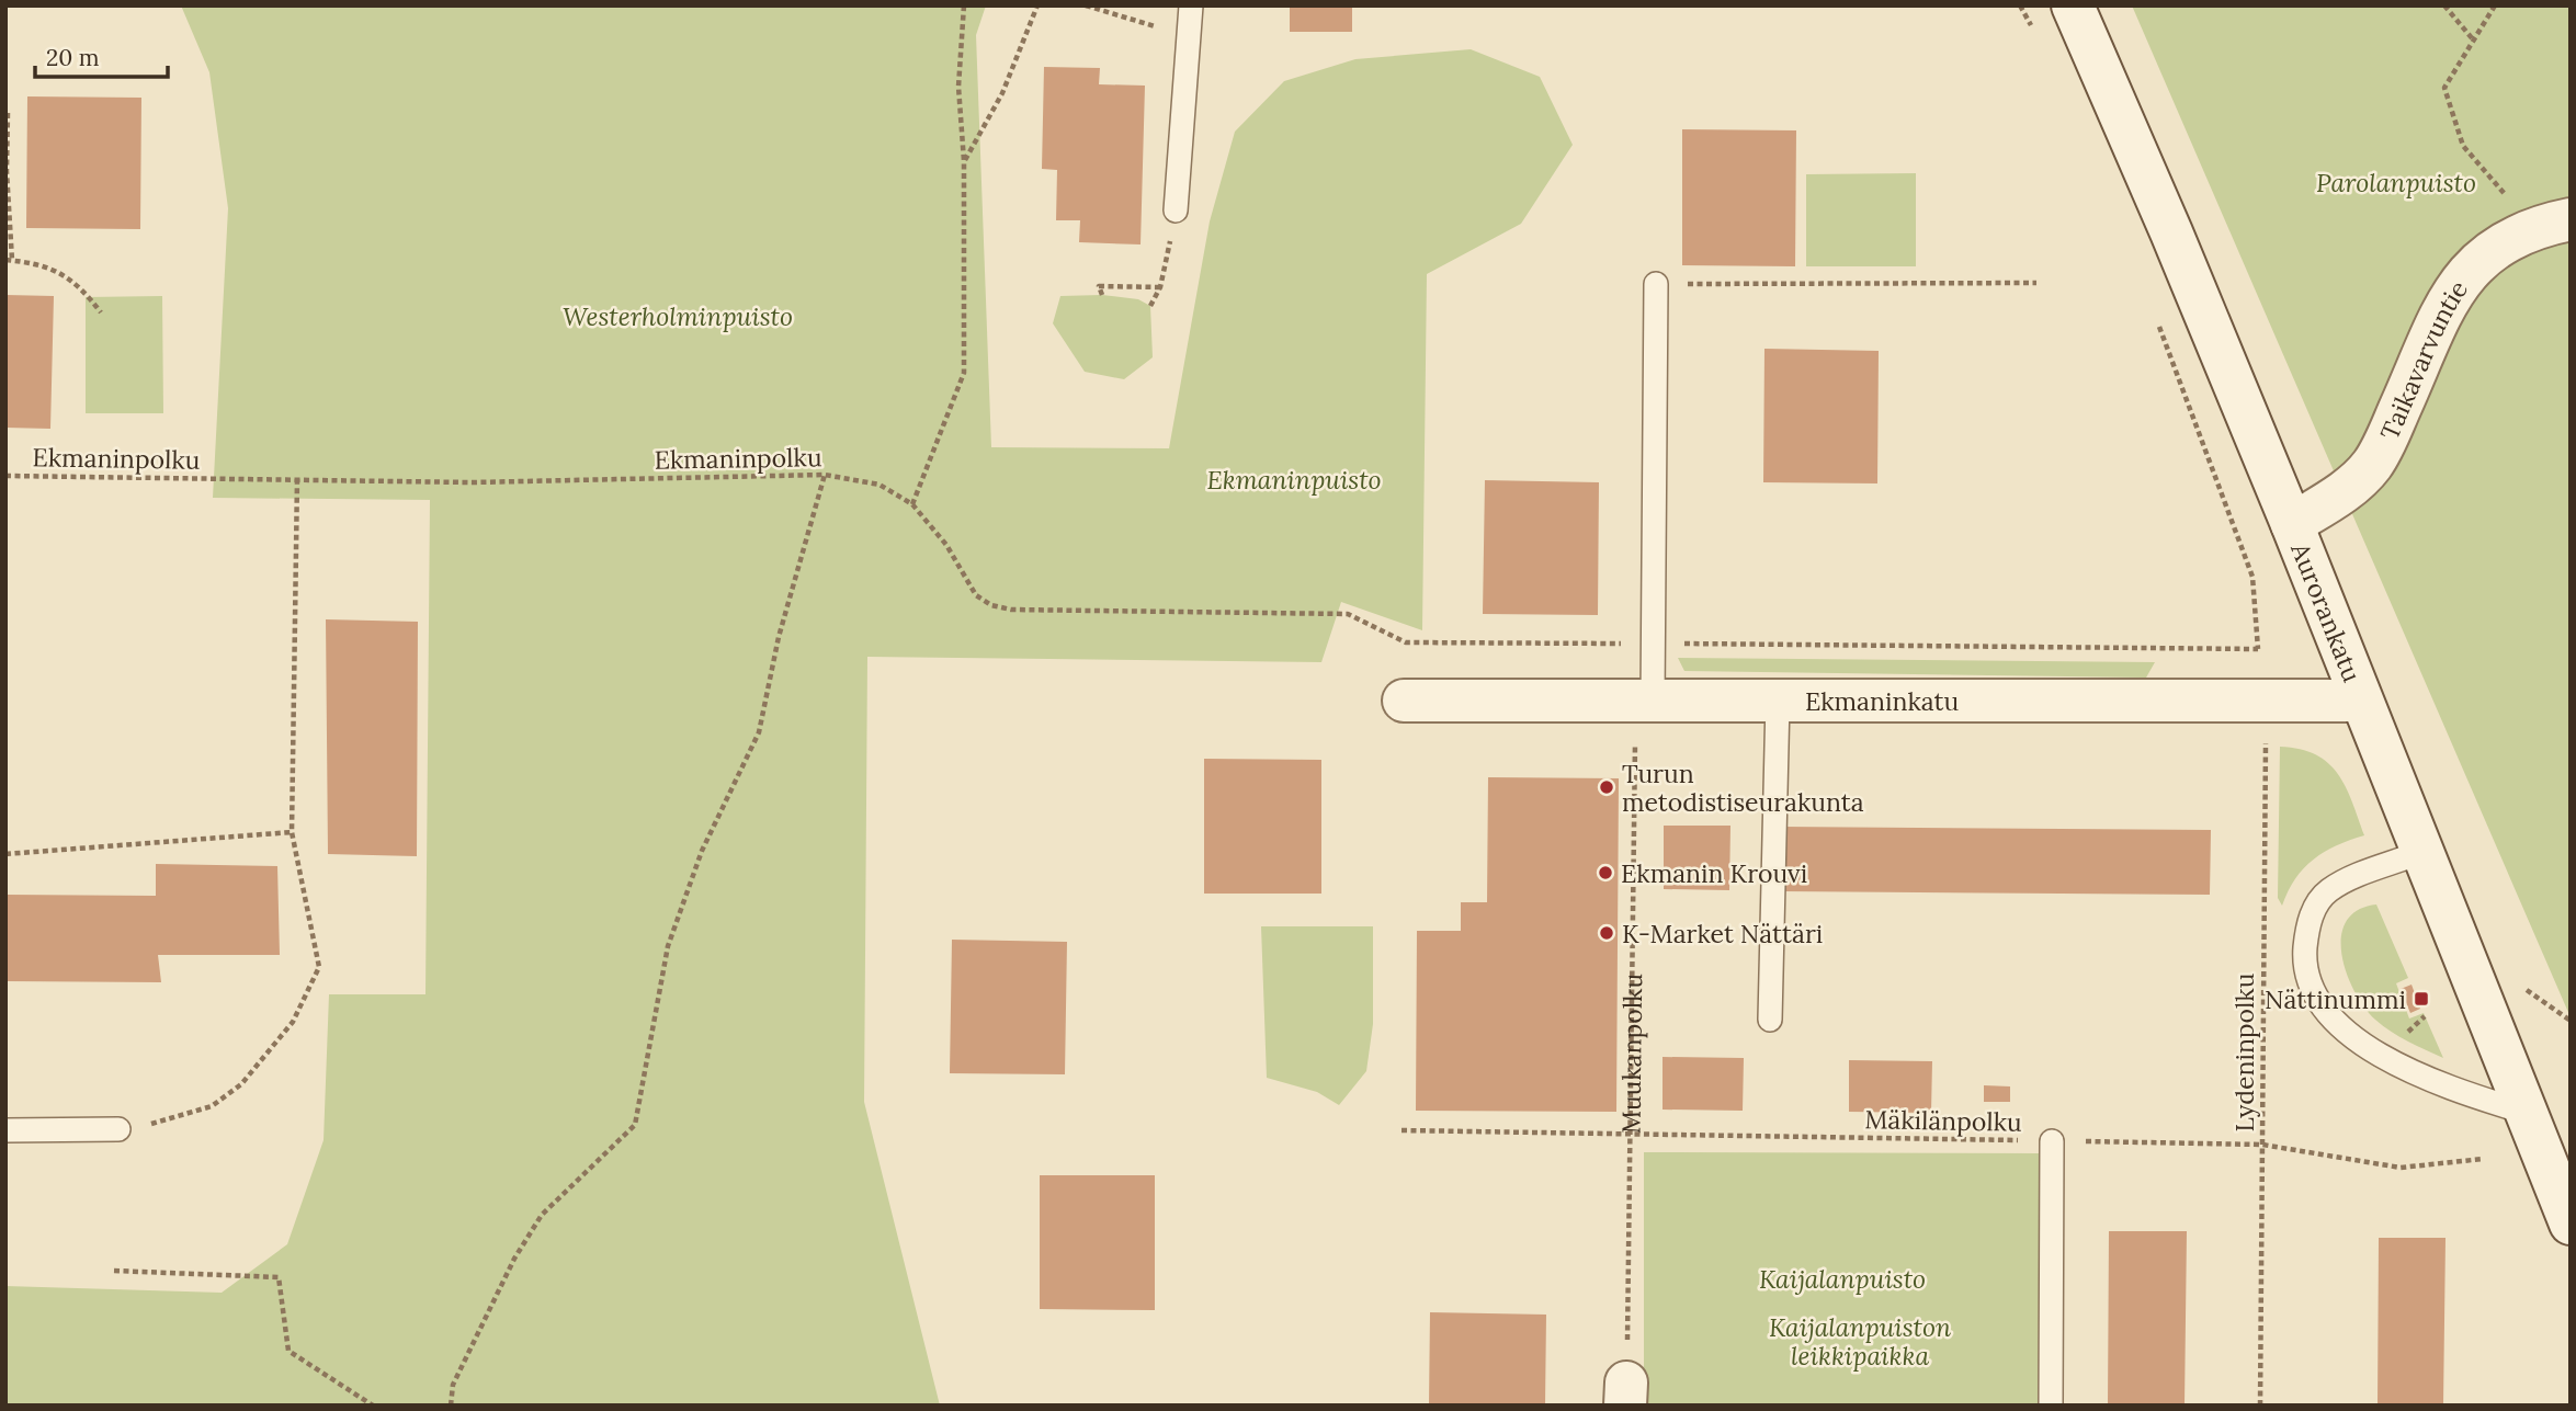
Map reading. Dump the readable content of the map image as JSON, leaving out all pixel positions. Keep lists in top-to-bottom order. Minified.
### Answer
{"streets":{"street":["Taikavarvuntie","Aurorankatu","Ekmaninkatu"],"path":["Ekmaninpolku","Muukanpolku","Lydeninpolku","Mäkilänpolku"]},"crossings":[["Taikavarvuntie","Aurorankatu"],["Aurorankatu","Ekmaninkatu"],["Ekmaninkatu","Muukanpolku"],["Ekmaninkatu","Lydeninpolku"],["Muukanpolku","Mäkilänpolku"],["Lydeninpolku","Mäkilänpolku"]],"parks":["Parolanpuisto","Westerholminpuisto","Ekmaninpuisto","Kaijalanpuisto","Kaijalanpuiston leikkipaikka"],"places":{"other":["Turun metodistiseurakunta","Ekmanin Krouvi","K-Market Nättäri"],"transit":["Nättinummi"]},"scale_bar":"20 m"}
